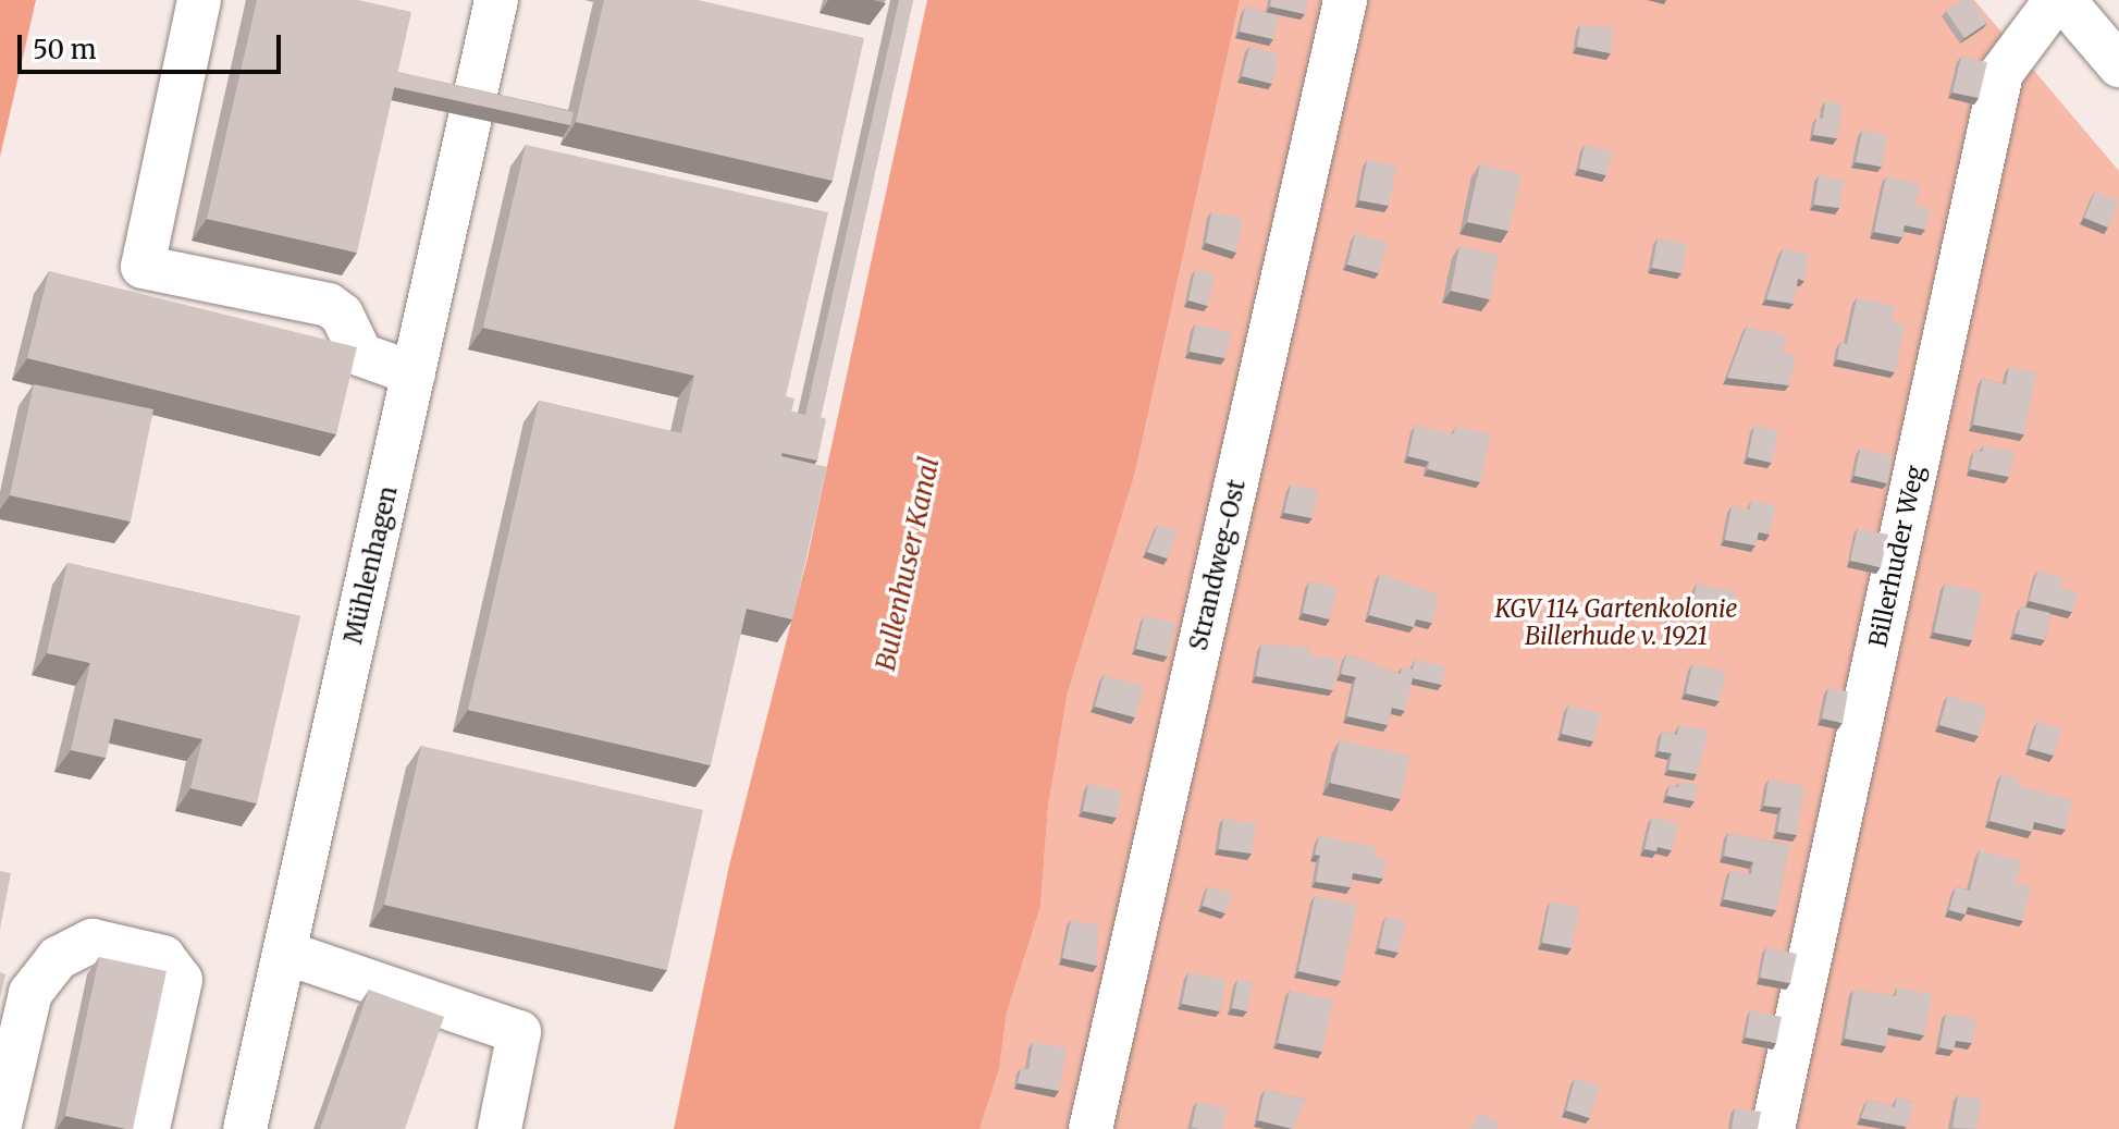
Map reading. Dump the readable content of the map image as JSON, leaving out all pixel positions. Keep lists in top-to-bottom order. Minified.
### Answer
{"streets":{"street":["Billerhuder Weg","Mühlenhagen","Strandweg-Ost"]},"water":["Bullenhuser Kanal"],"parks":["KGV 114 Gartenkolonie Billerhude v. 1921"],"scale_bar":"50 m"}
